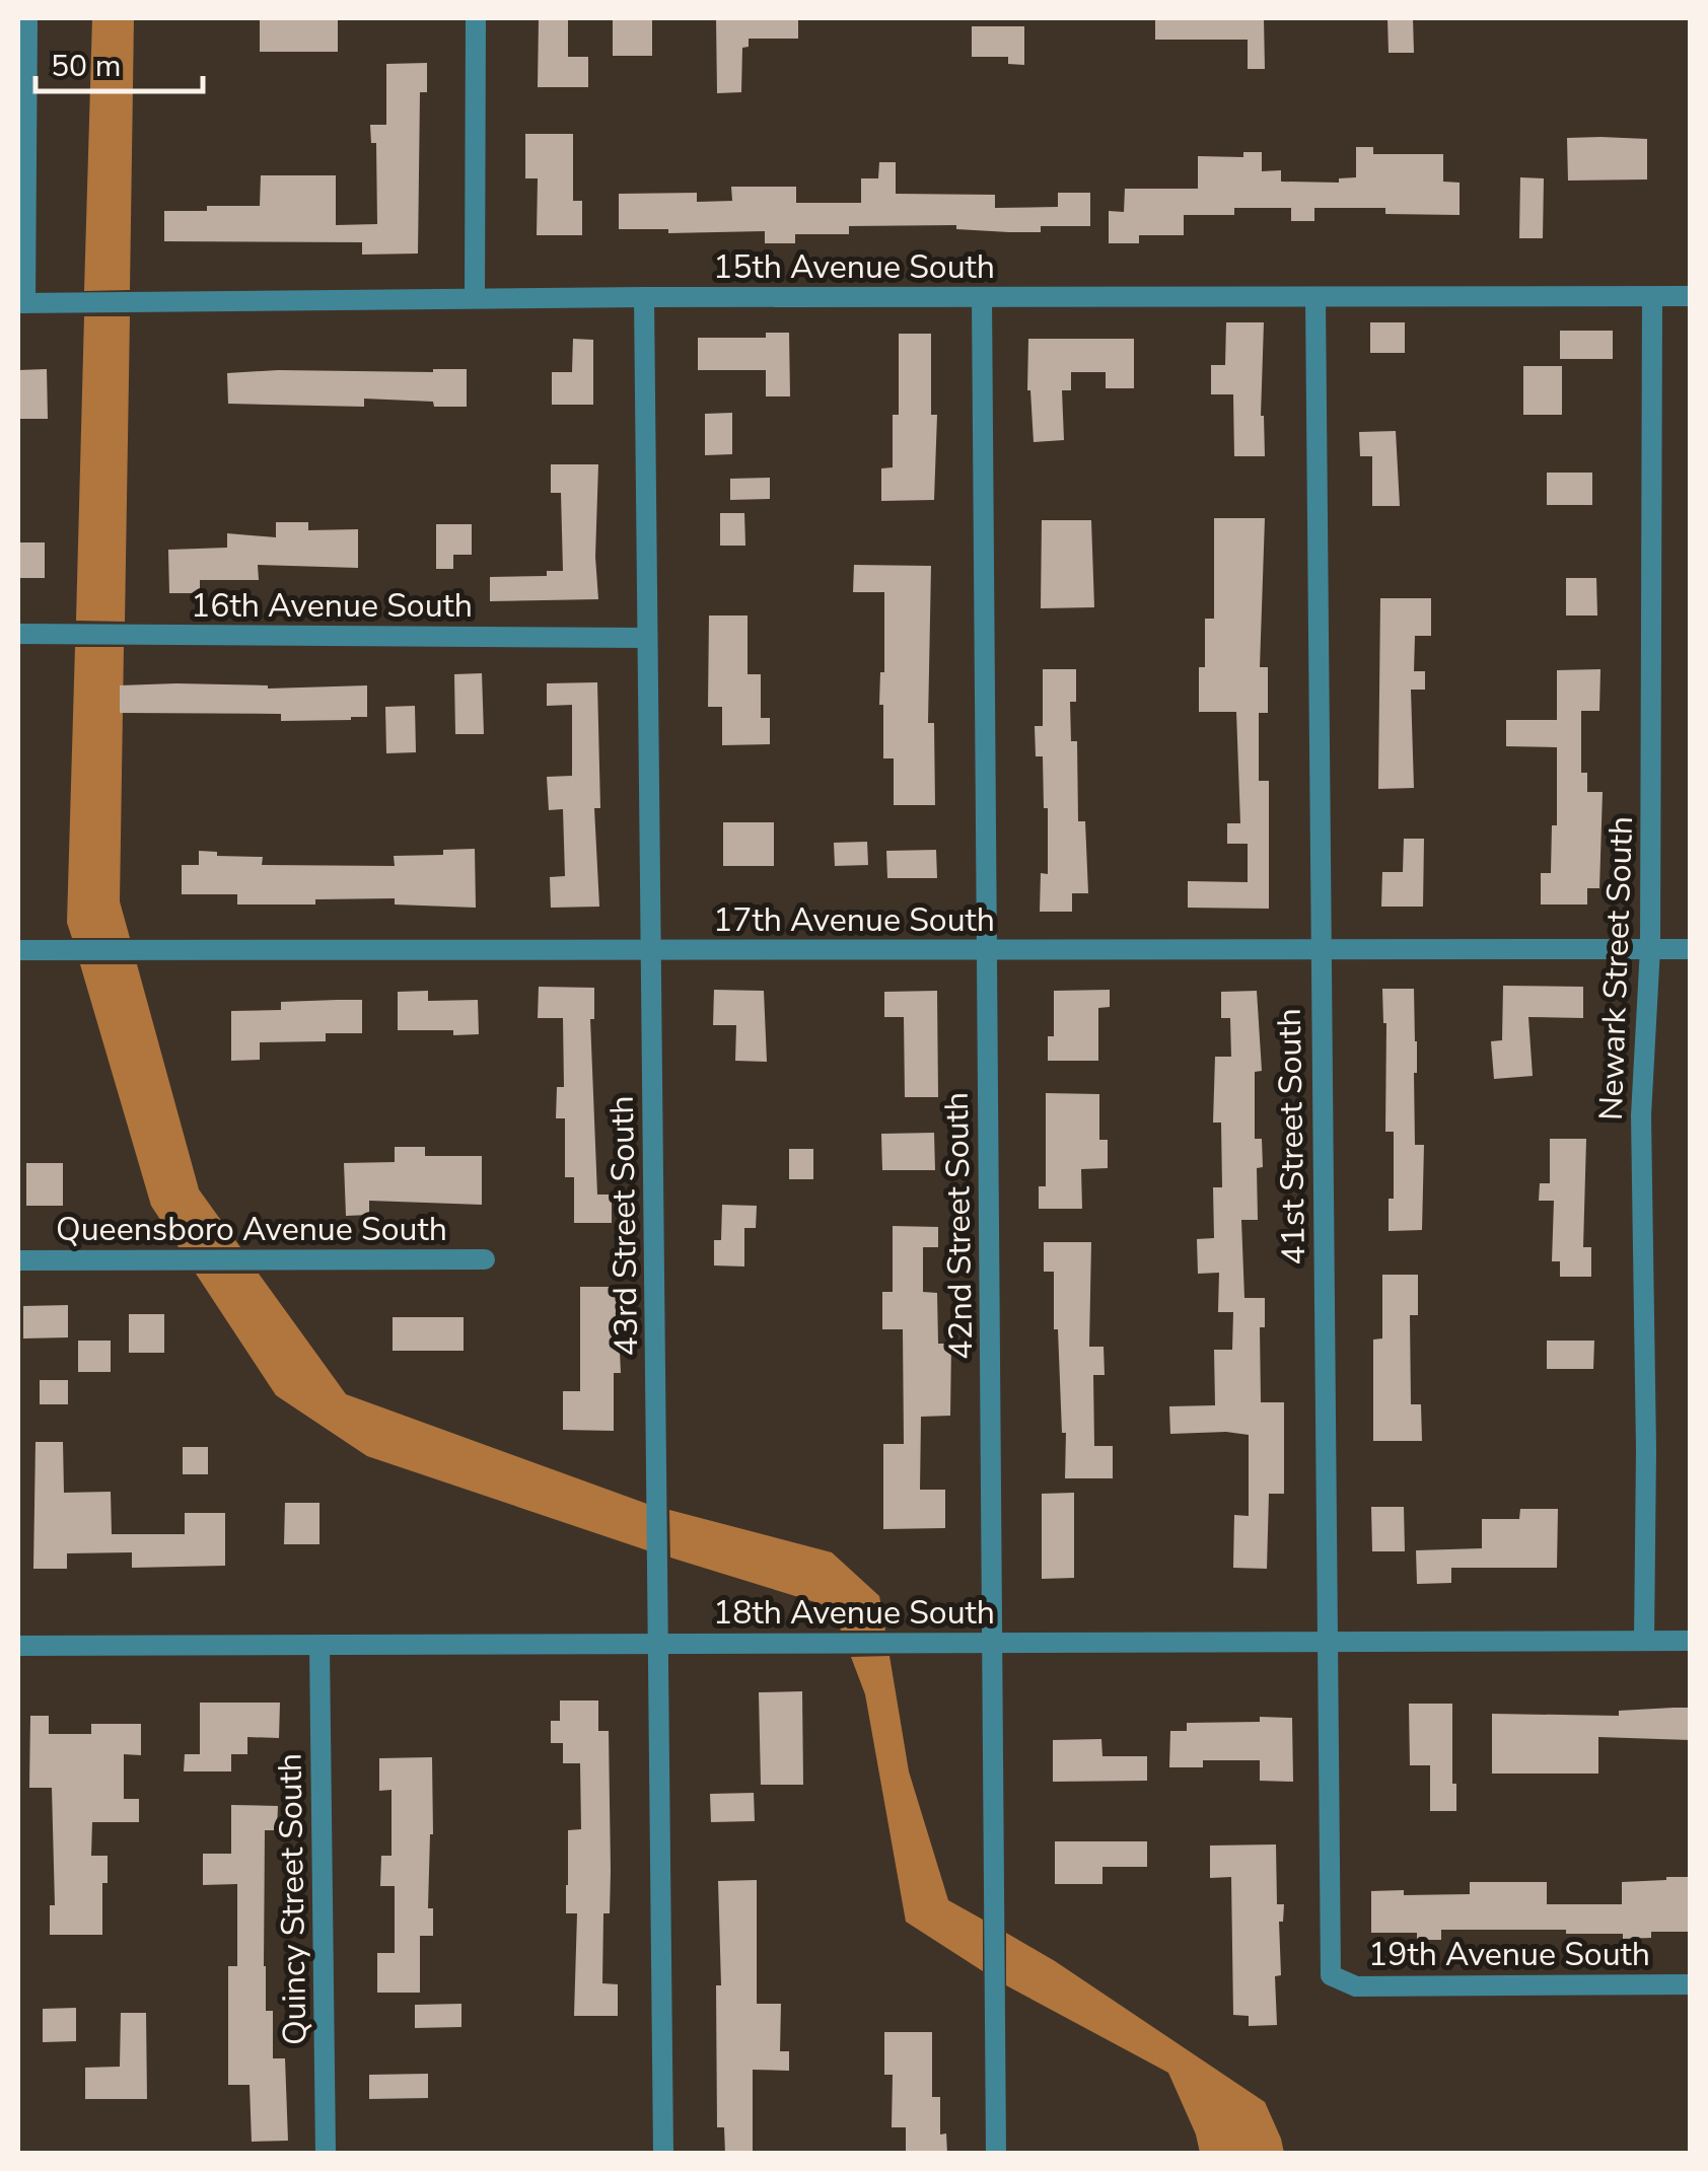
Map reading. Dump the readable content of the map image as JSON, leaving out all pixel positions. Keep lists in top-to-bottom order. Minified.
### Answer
{"streets":{"street":["15th Avenue South","16th Avenue South","17th Avenue South","Newark Street South","41st Street South","43rd Street South","42nd Street South","Queensboro Avenue South","18th Avenue South","Quincy Street South","19th Avenue South"]},"crossings":[["15th Avenue South","Newark Street South"],["15th Avenue South","41st Street South"],["15th Avenue South","43rd Street South"],["15th Avenue South","42nd Street South"],["16th Avenue South","43rd Street South"],["17th Avenue South","Newark Street South"],["17th Avenue South","41st Street South"],["17th Avenue South","43rd Street South"],["17th Avenue South","42nd Street South"],["Newark Street South","18th Avenue South"],["41st Street South","18th Avenue South"],["41st Street South","19th Avenue South"],["43rd Street South","18th Avenue South"],["42nd Street South","18th Avenue South"],["18th Avenue South","Quincy Street South"]],"scale_bar":"50 m"}
